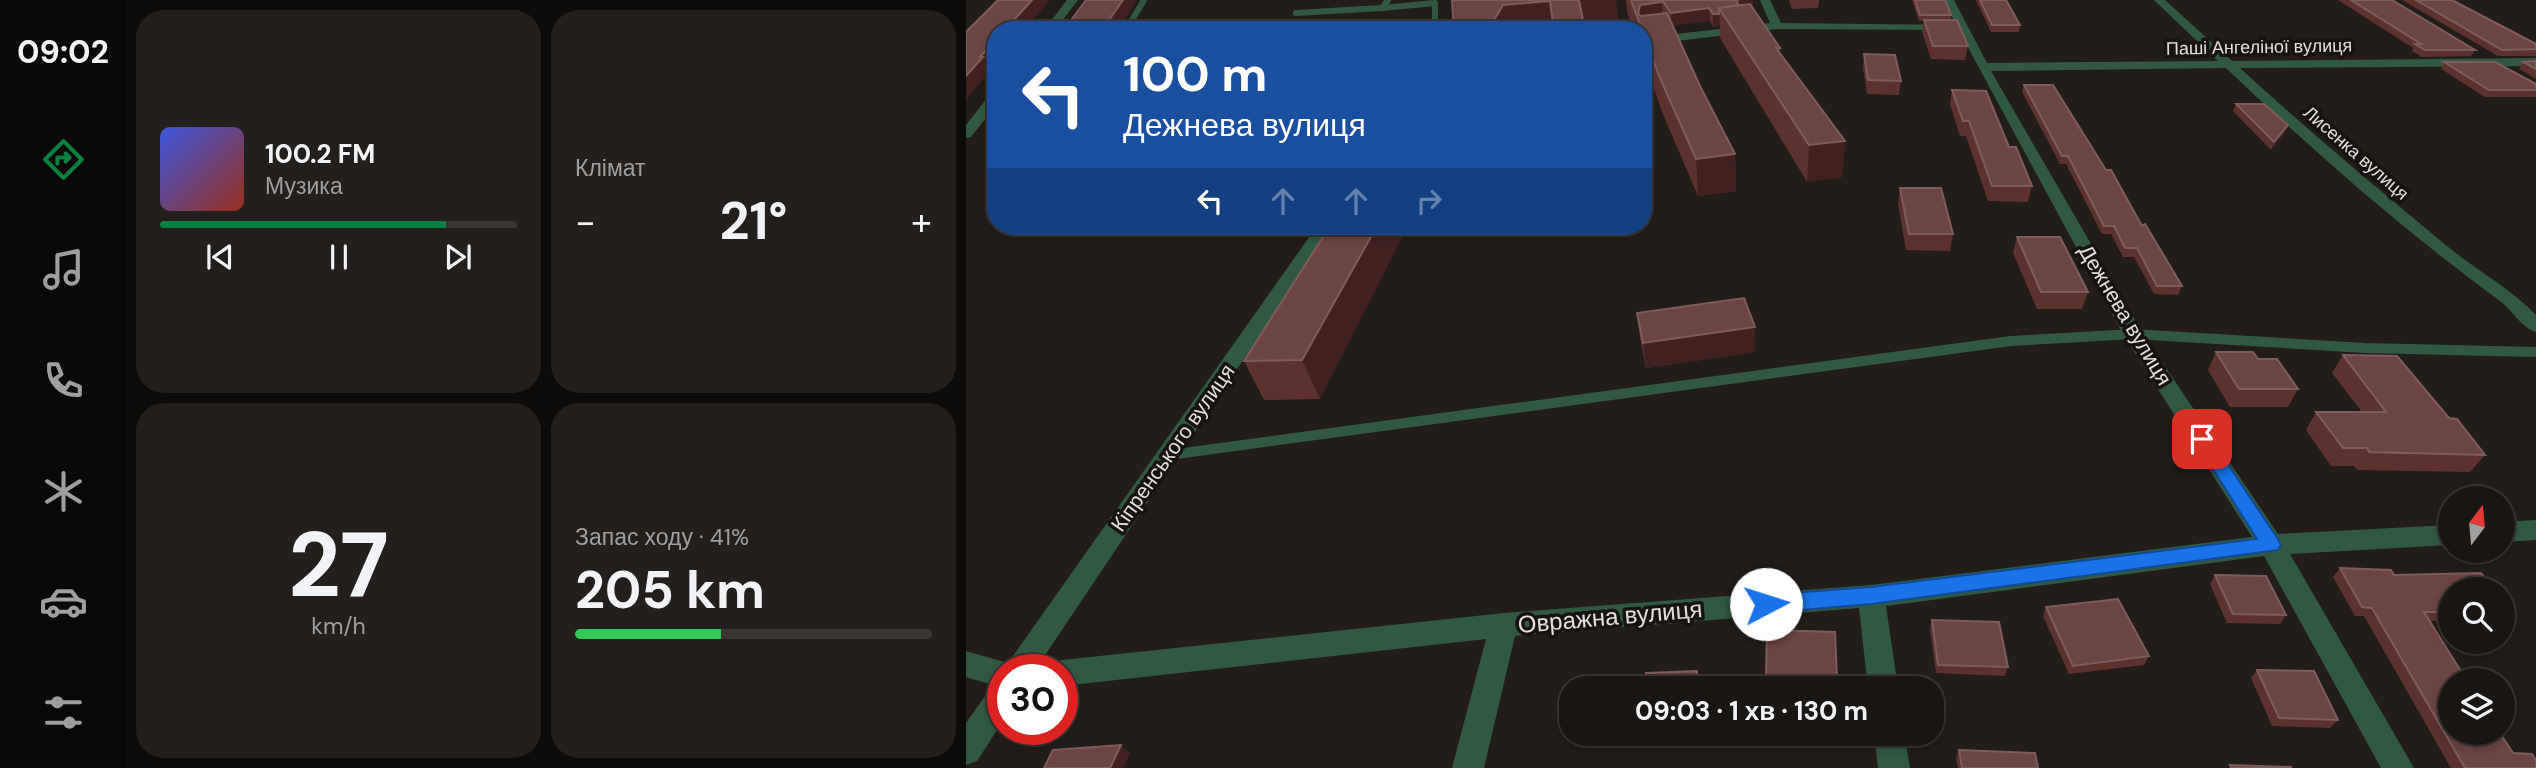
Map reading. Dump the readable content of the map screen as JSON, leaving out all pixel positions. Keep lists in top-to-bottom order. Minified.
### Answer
{"streets":{"street":["Паші Ангеліної вулиця","Лисенка вулиця","Дежнева вулиця","Кіпренського вулиця","Овражна вулиця"]},"crossings":[["Паші Ангеліної вулиця","Лисенка вулиця"],["Паші Ангеліної вулиця","Дежнева вулиця"],["Дежнева вулиця","Овражна вулиця"]],"north":"top","page":{"tabs":"09:02","tile":["Клімат",["27","km/h"],["Запас ходу · 41%","205 km"]],"turn":["100 m","Дежнева вулиця"],"song":["100.2 FM","Музика"],"heat":["−","21°","+"],"limit":"30","trip":"09:03 · 1 хв · 130 m"}}
